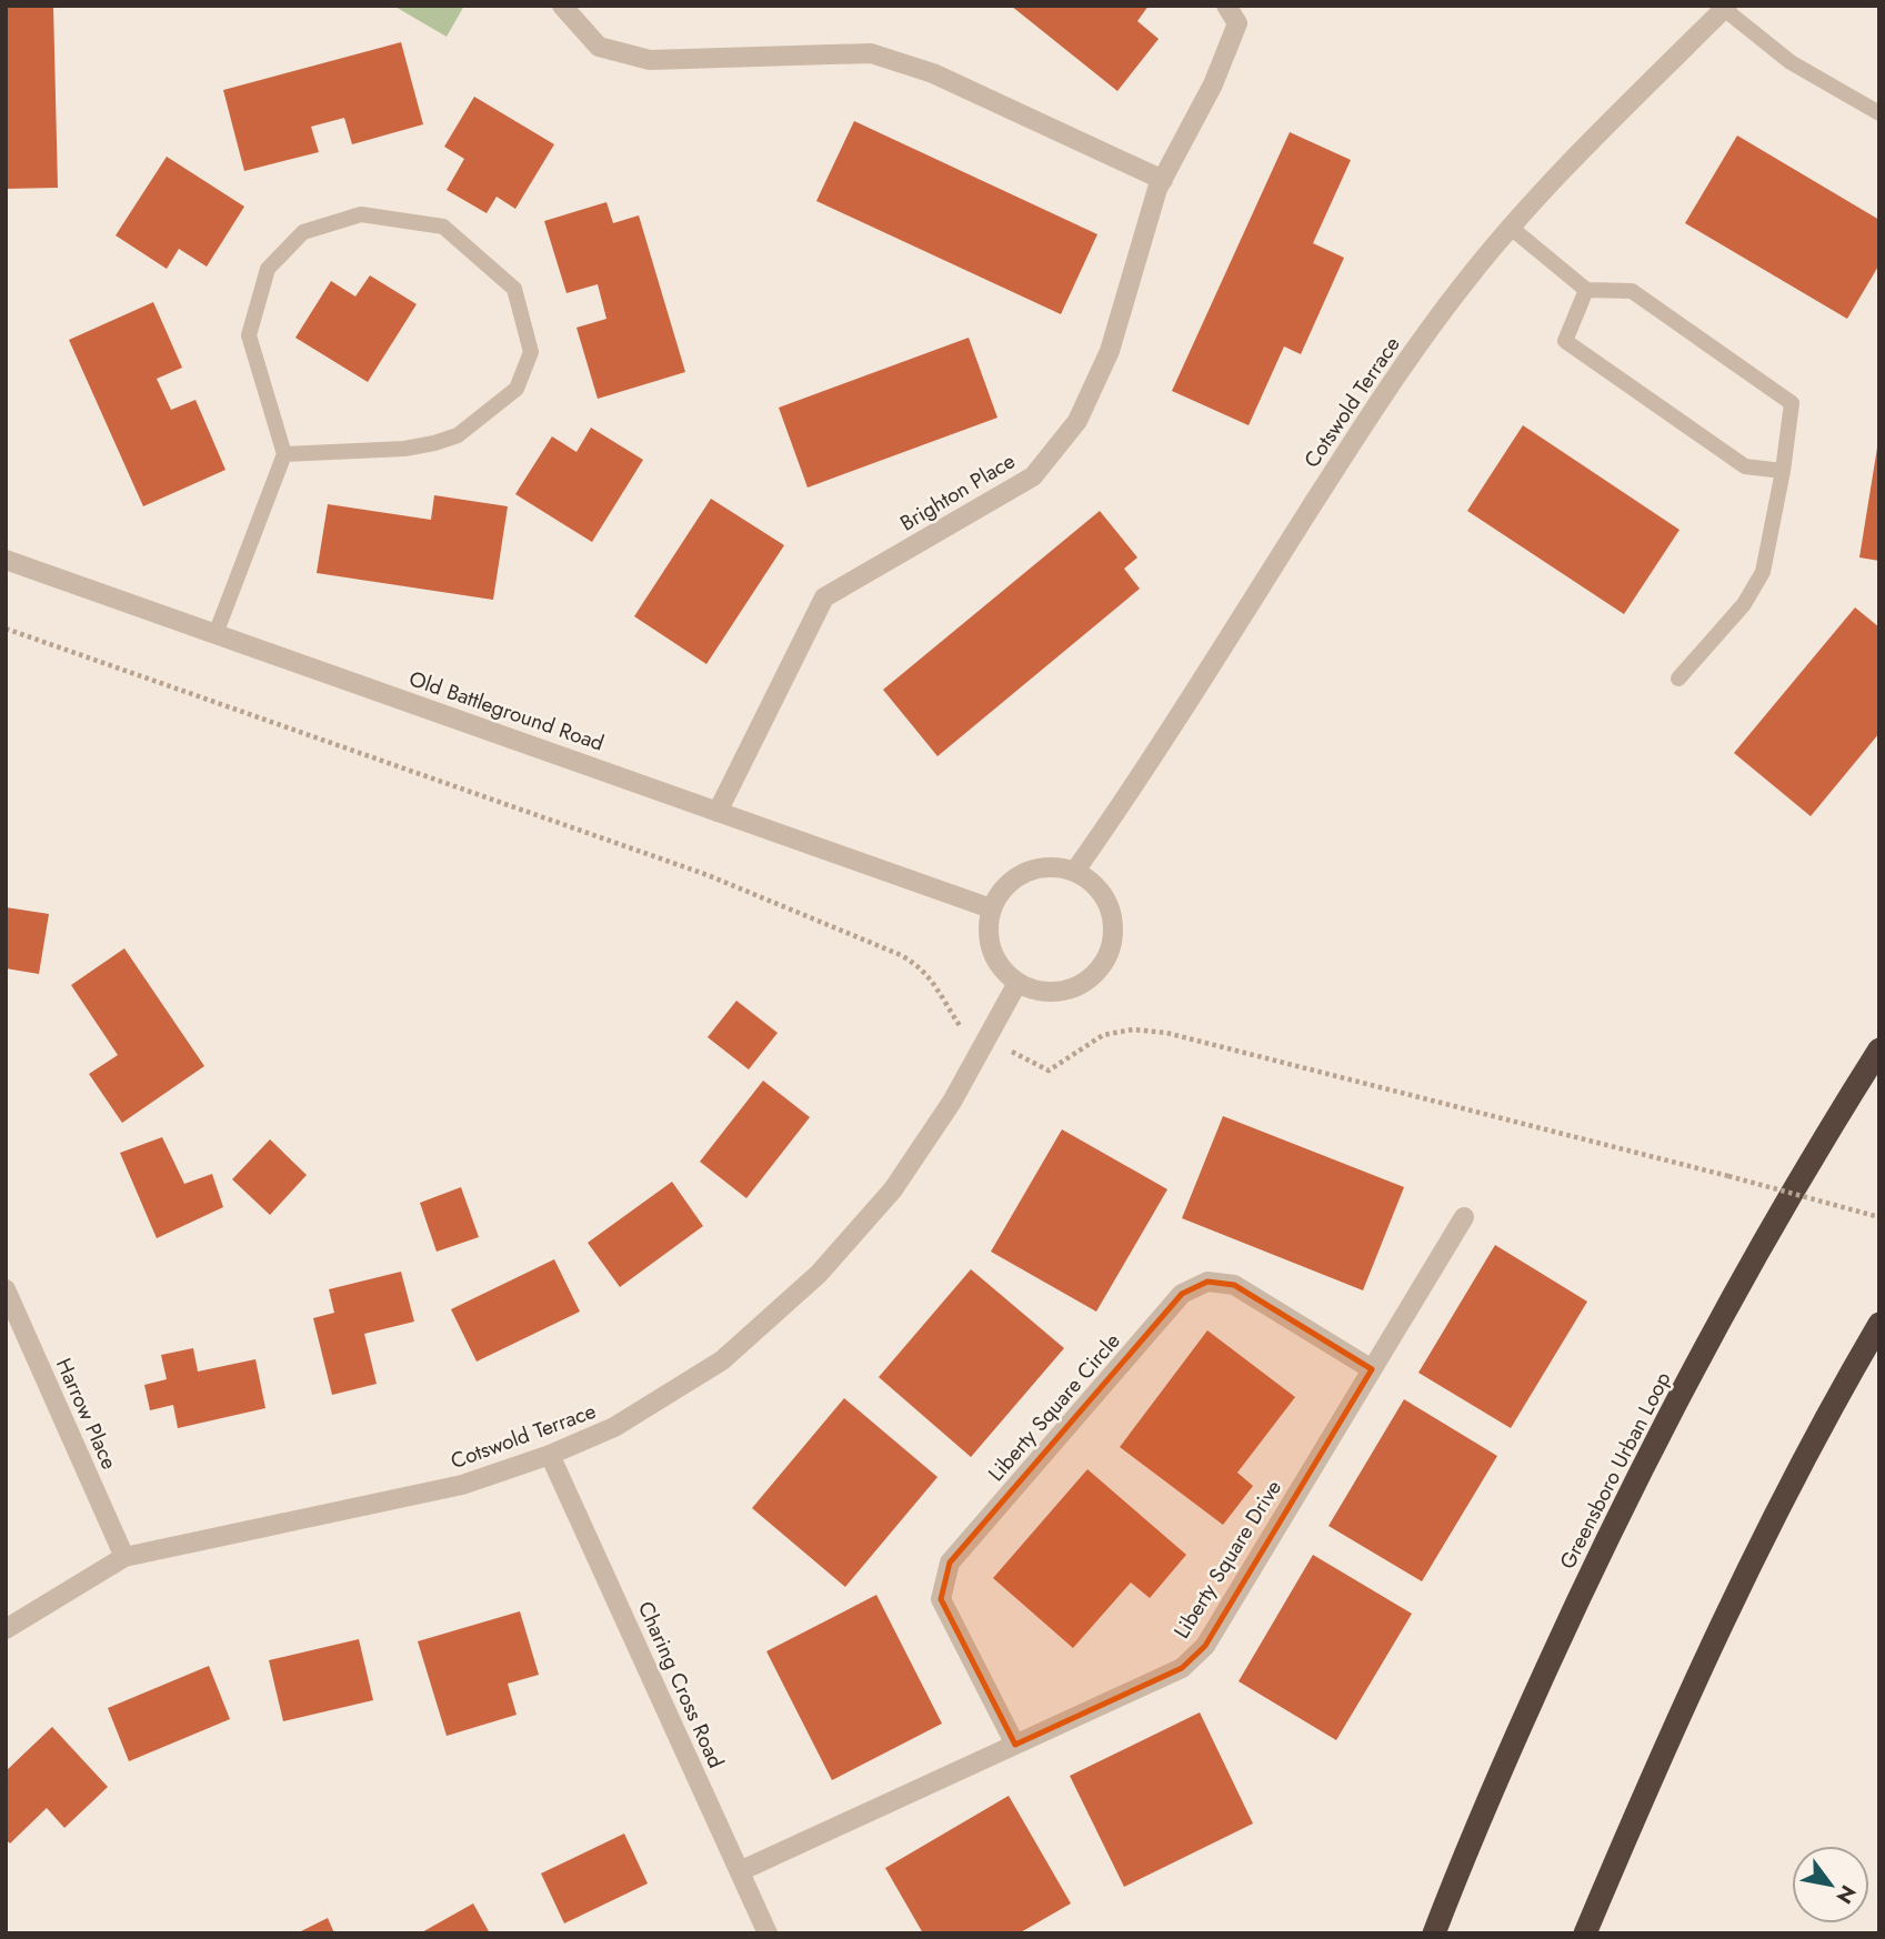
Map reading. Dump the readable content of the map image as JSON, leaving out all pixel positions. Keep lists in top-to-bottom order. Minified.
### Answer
{"streets":{"highway":["Greensboro Urban Loop"],"street":["Cotswold Terrace","Brighton Place","Old Battleground Road","Liberty Square Circle","Harrow Place","Liberty Square Drive","Charing Cross Road"]},"crossings":[["Cotswold Terrace","Old Battleground Road"],["Cotswold Terrace","Harrow Place"],["Cotswold Terrace","Charing Cross Road"],["Brighton Place","Old Battleground Road"],["Liberty Square Circle","Liberty Square Drive"],["Liberty Square Drive","Charing Cross Road"]],"north":"bottom right"}
